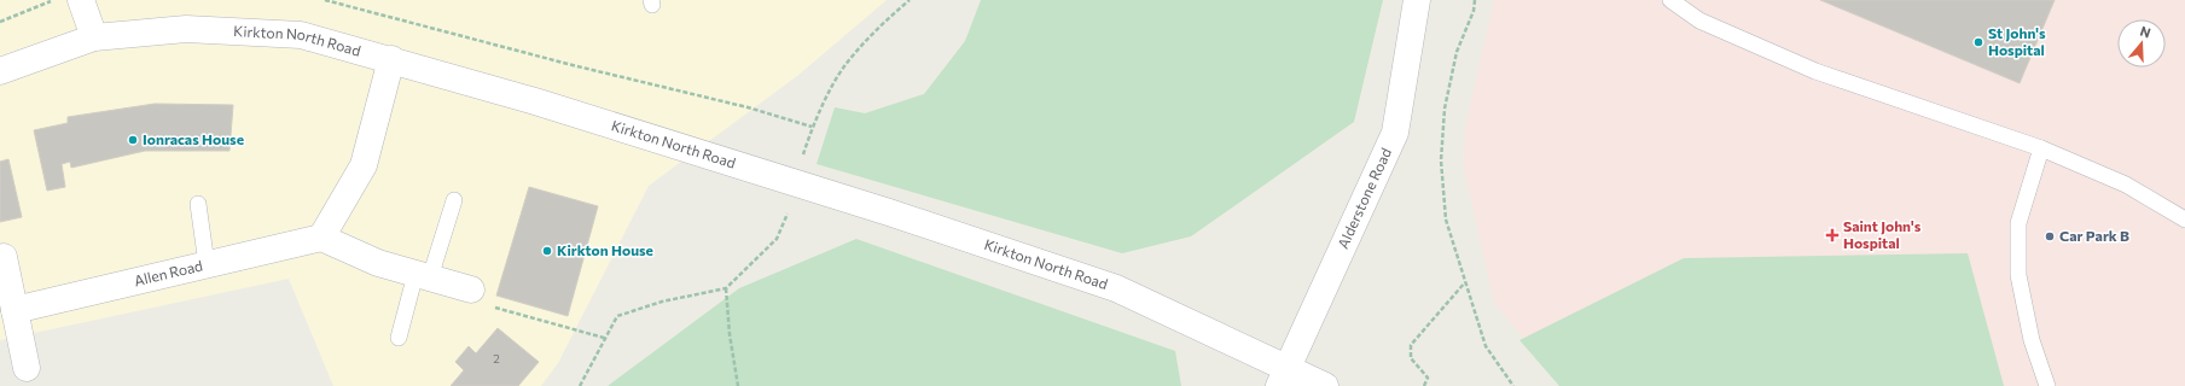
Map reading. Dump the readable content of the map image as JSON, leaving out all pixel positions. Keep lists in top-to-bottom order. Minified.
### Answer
{"streets":{"main road":["Kirkton North Road","Alderstone Road","Allen Road"]},"crossings":[["Kirkton North Road","Alderstone Road"]],"places":{"other":["St John's Hospital","Ionracas House","Car Park B","Kirkton House"],"health":["Saint John's Hospital"]},"house_numbers":["2"],"north":"top"}
